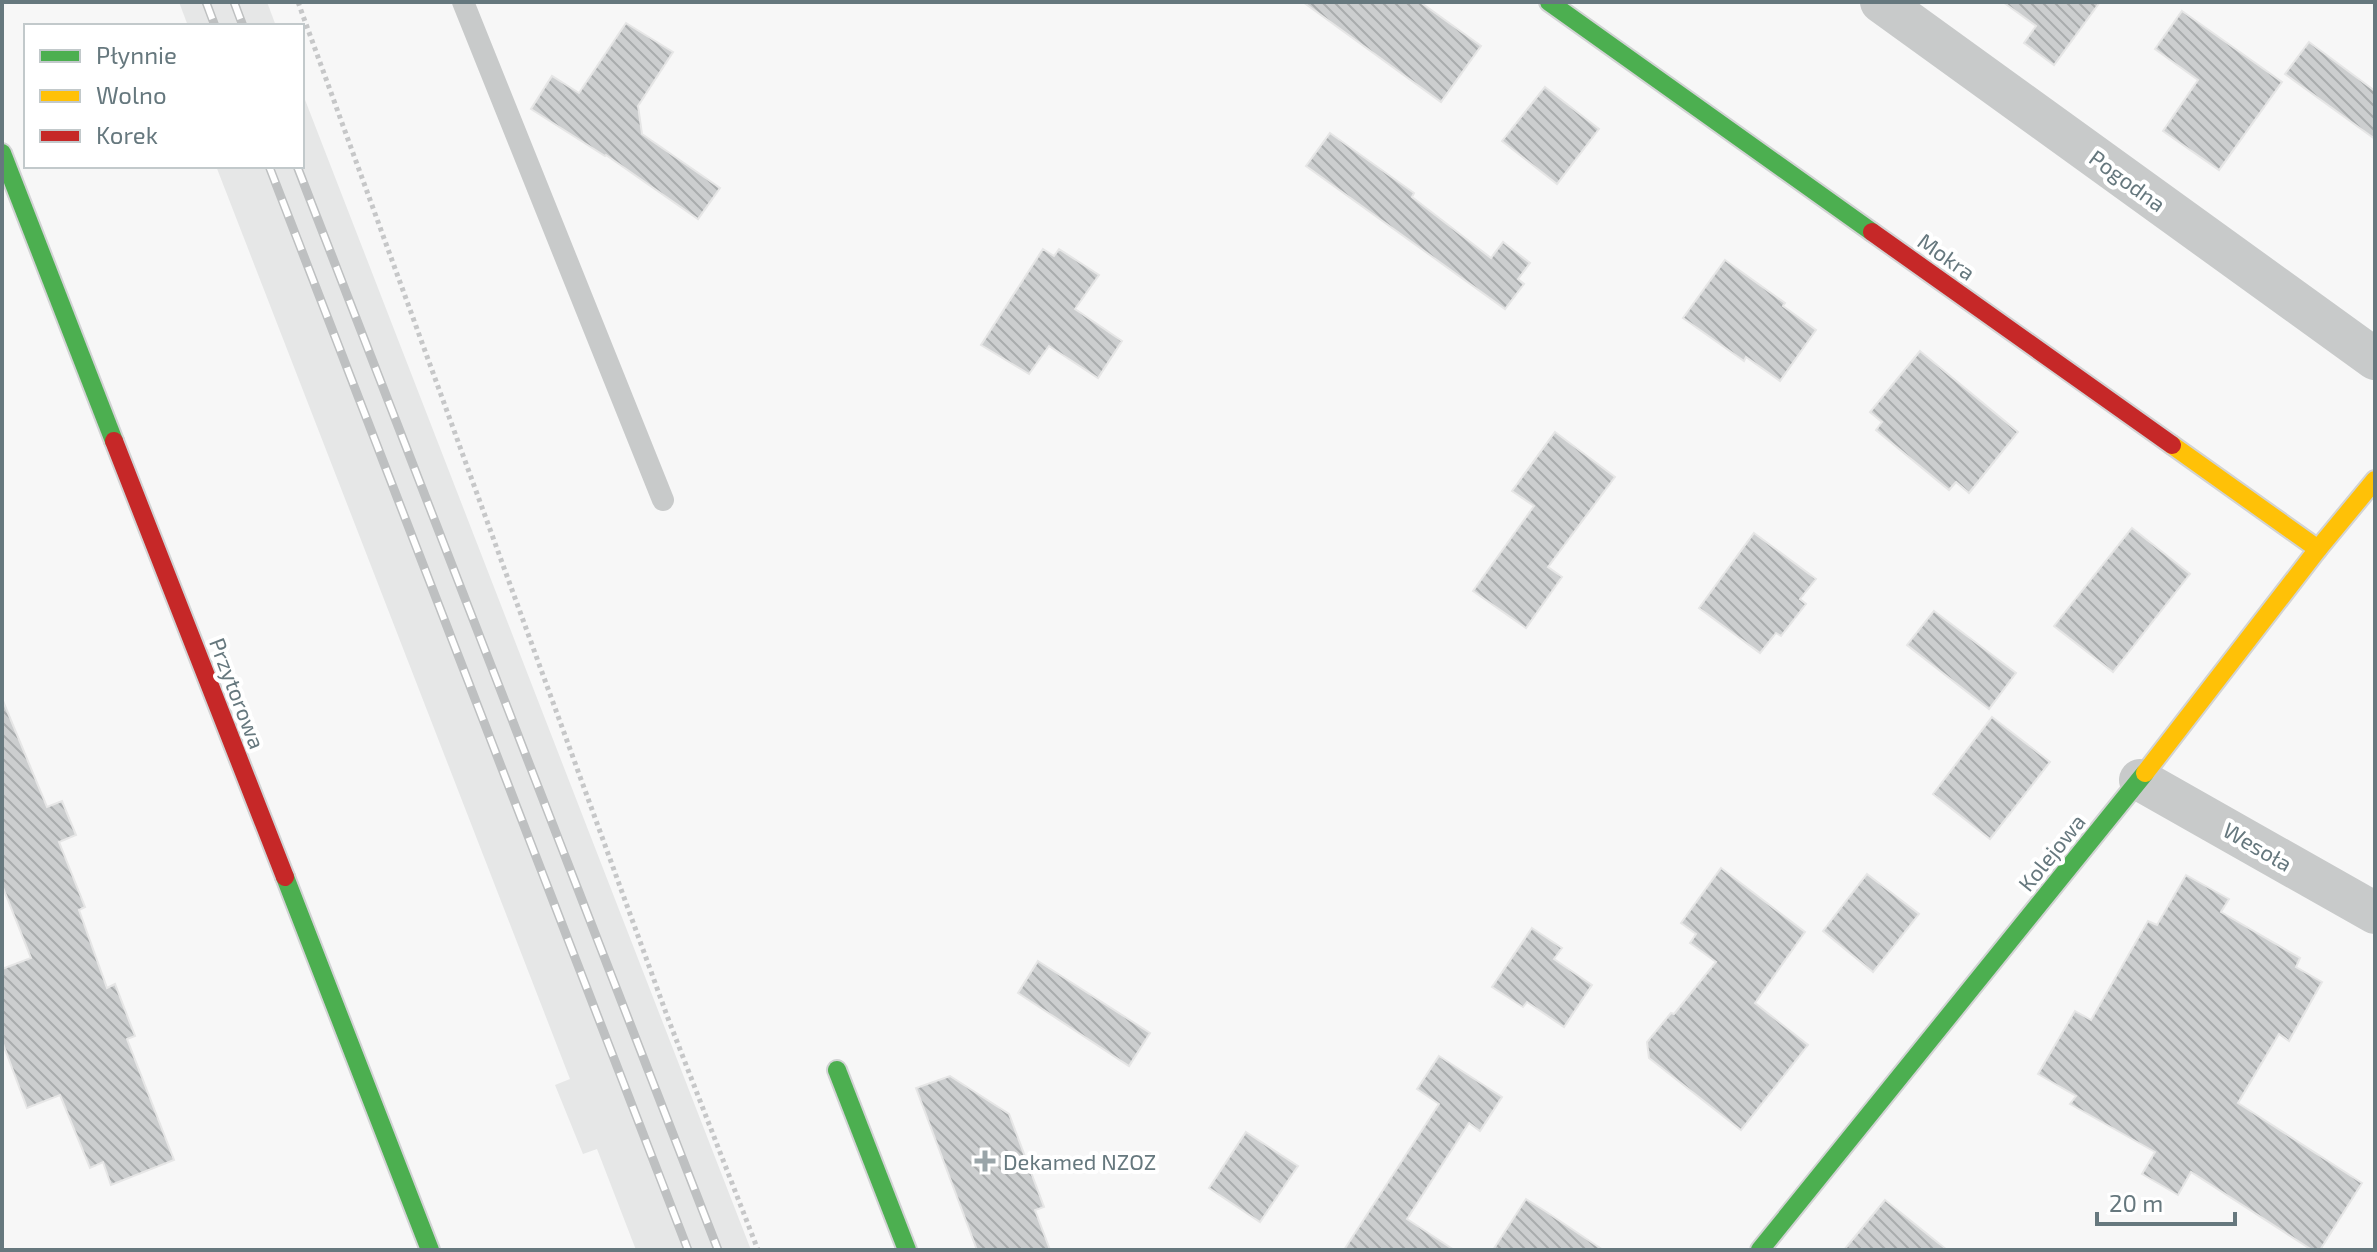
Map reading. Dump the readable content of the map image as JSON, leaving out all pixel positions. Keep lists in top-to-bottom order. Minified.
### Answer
{"streets":{"street":["Pogodna","Mokra","Przytorowa","Wesoła","Kolejowa"]},"crossings":[["Mokra","Kolejowa"],["Wesoła","Kolejowa"]],"places":{"health":["Dekamed NZOZ"]},"legend":["Płynnie","Wolno","Korek"],"scale_bar":"20 m"}
